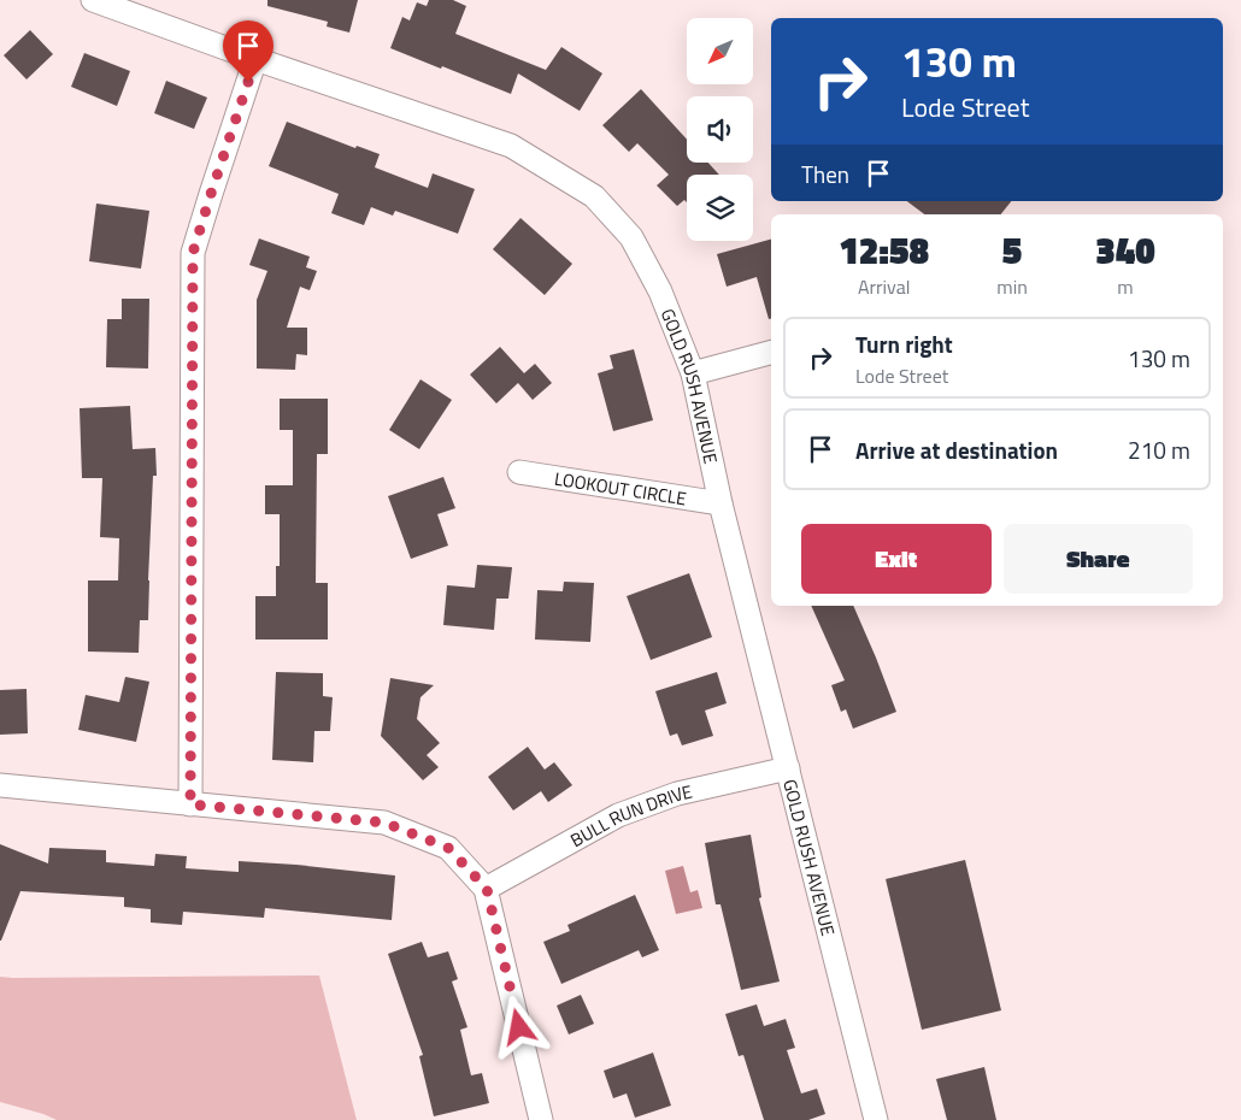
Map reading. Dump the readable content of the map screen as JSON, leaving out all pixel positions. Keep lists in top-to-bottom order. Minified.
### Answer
{"streets":{"street":["GOLD RUSH AVENUE","LOOKOUT CIRCLE","BULL RUN DRIVE"]},"crossings":[["GOLD RUSH AVENUE","LOOKOUT CIRCLE"],["GOLD RUSH AVENUE","BULL RUN DRIVE"]],"north":"bottom left","page":{"turn":["130 m","Lode Street"],"then":"Then","eta":["12:58","Arrival","5","min","340","m"],"list":[{"name":"Turn right","note":"Lode Street","value":"130 m"},{"name":"Arrive at destination","value":"210 m"}],"buttons":["Exit","Share"]}}
